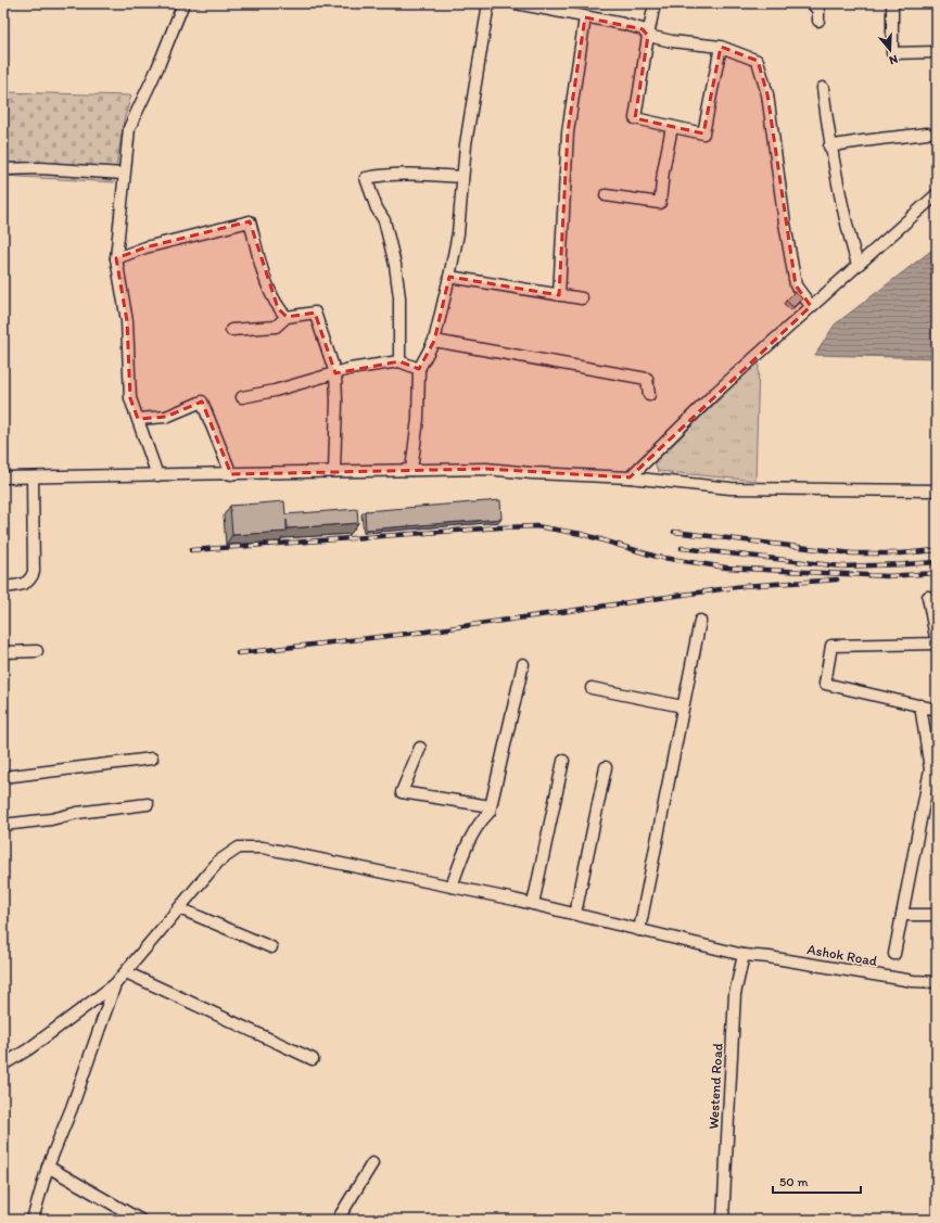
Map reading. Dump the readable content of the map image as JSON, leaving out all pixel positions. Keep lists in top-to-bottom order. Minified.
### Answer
{"streets":{"street":["Ashok Road","Westend Road"]},"crossings":[["Ashok Road","Westend Road"]],"scale_bar":"50 m","north":"bottom"}
